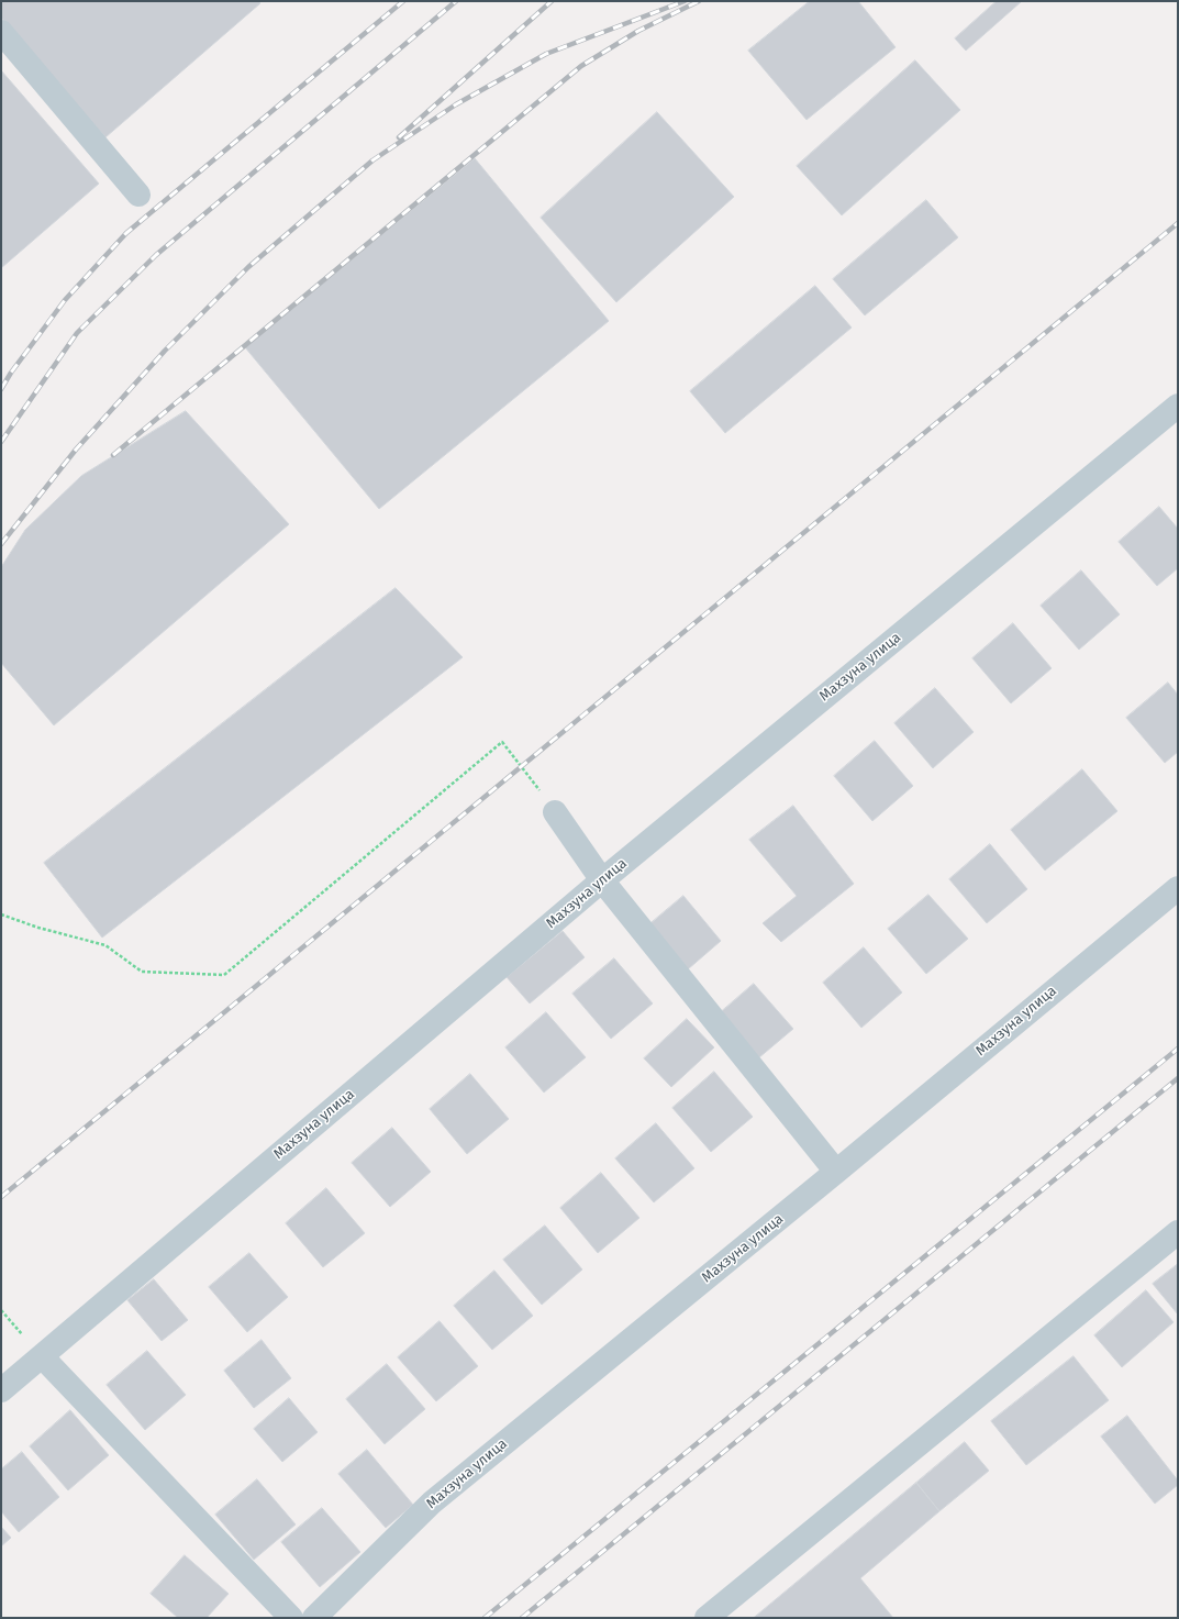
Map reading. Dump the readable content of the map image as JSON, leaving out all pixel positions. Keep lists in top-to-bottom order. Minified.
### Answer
{"streets":{"street":["Махзуна улица"]}}
